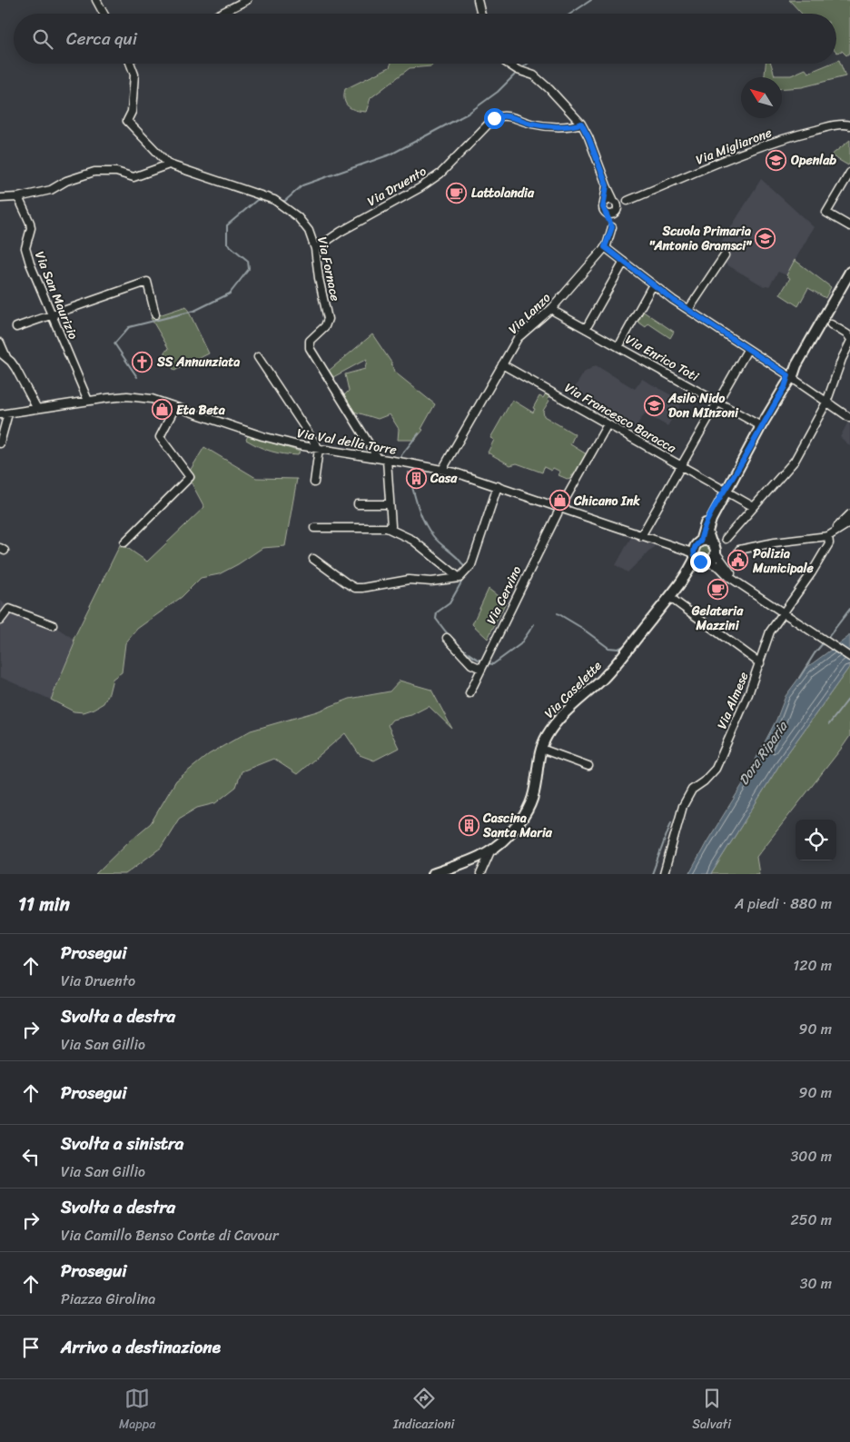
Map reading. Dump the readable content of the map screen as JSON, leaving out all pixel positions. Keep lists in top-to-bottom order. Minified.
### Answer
{"streets":{"main road":["Via Caselette"],"street":["Via Migliarone","Via Druento","Via Fornace","Via San Maurizio","Via Lanzo","Via Enrico Toti","Via Francesco Baracca","Via Val della Torre","Via Cervino","Via Almese"]},"crossings":[["Via Migliarone","Via Lanzo"],["Via Druento","Via Fornace"],["Via Fornace","Via Val della Torre"],["Via San Maurizio","Via Val della Torre"],["Via Lanzo","Via Enrico Toti"],["Via Lanzo","Via Francesco Baracca"],["Via Lanzo","Via Val della Torre"],["Via Francesco Baracca","Via Cervino"],["Via Val della Torre","Via Cervino"],["Via Val della Torre","Via Caselette"]],"water":["Dora Riparia"],"places":{"school or university":["Openlab","Scuola Primaria \"Antonio Gramsci\"","Asilo Nido Don MInzoni"],"cafe":["Lattolandia","Gelateria Mazzini"],"church":["SS Annunziata"],"shop":["Eta Beta","Chicano Ink"],"building":["Casa","Cascina Santa Maria"],"public building":["Polizia Municipale"]},"north":"top left","page":{"search":"Cerca qui","heading":["11 min","A piedi · 880 m"],"list":[["Prosegui","Via Druento","120 m"],["Svolta a destra","Via San Gillio","90 m"],["Prosegui","90 m"],["Svolta a sinistra","Via San Gillio","300 m"],["Svolta a destra","Via Camillo Benso Conte di Cavour","250 m"],["Prosegui","Piazza Girolina","30 m"],"Arrivo a destinazione"],"nav":["Mappa","Indicazioni","Salvati"]}}
